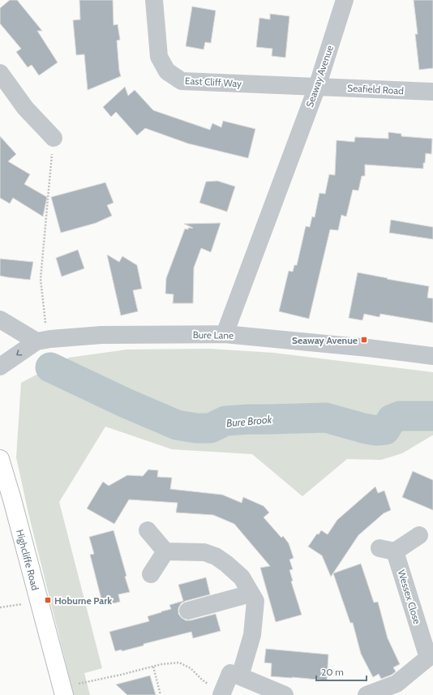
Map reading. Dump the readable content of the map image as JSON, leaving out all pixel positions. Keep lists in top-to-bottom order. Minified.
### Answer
{"streets":{"main road":["Highcliffe Road"],"street":["Seaway Avenue","East Cliff Way","Seafield Road","Bure Lane","Wessex Close"]},"crossings":[["Seaway Avenue","East Cliff Way"],["Seaway Avenue","Seafield Road"],["Seaway Avenue","Bure Lane"],["East Cliff Way","Seafield Road"]],"water":["Bure Brook"],"places":{"transit":["Seaway Avenue","Hoburne Park"]},"scale_bar":"20 m"}
